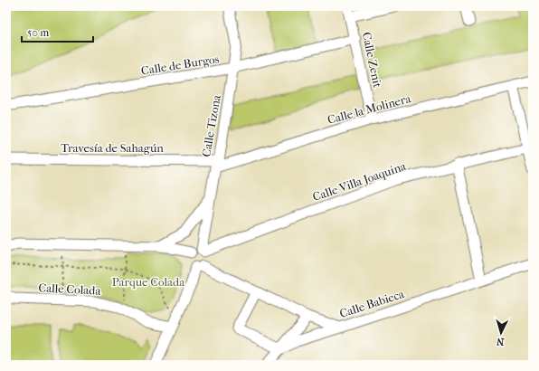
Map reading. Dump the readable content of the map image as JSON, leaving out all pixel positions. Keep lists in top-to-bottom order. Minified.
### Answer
{"streets":{"street":["Calle Zenit","Calle de Burgos","Calle la Molinera","Calle Tizona","Travesía de Sahagún","Calle Villa Joaquina","Calle Colada","Calle Babieca"]},"crossings":[["Calle Zenit","Calle de Burgos"],["Calle Zenit","Calle la Molinera"],["Calle de Burgos","Calle Tizona"],["Calle la Molinera","Calle Tizona"],["Calle la Molinera","Travesía de Sahagún"],["Calle Tizona","Travesía de Sahagún"],["Calle Tizona","Calle Villa Joaquina"],["Calle Tizona","Calle Babieca"],["Calle Villa Joaquina","Calle Babieca"]],"parks":["Parque Colada"],"scale_bar":"50 m","north":"bottom"}
